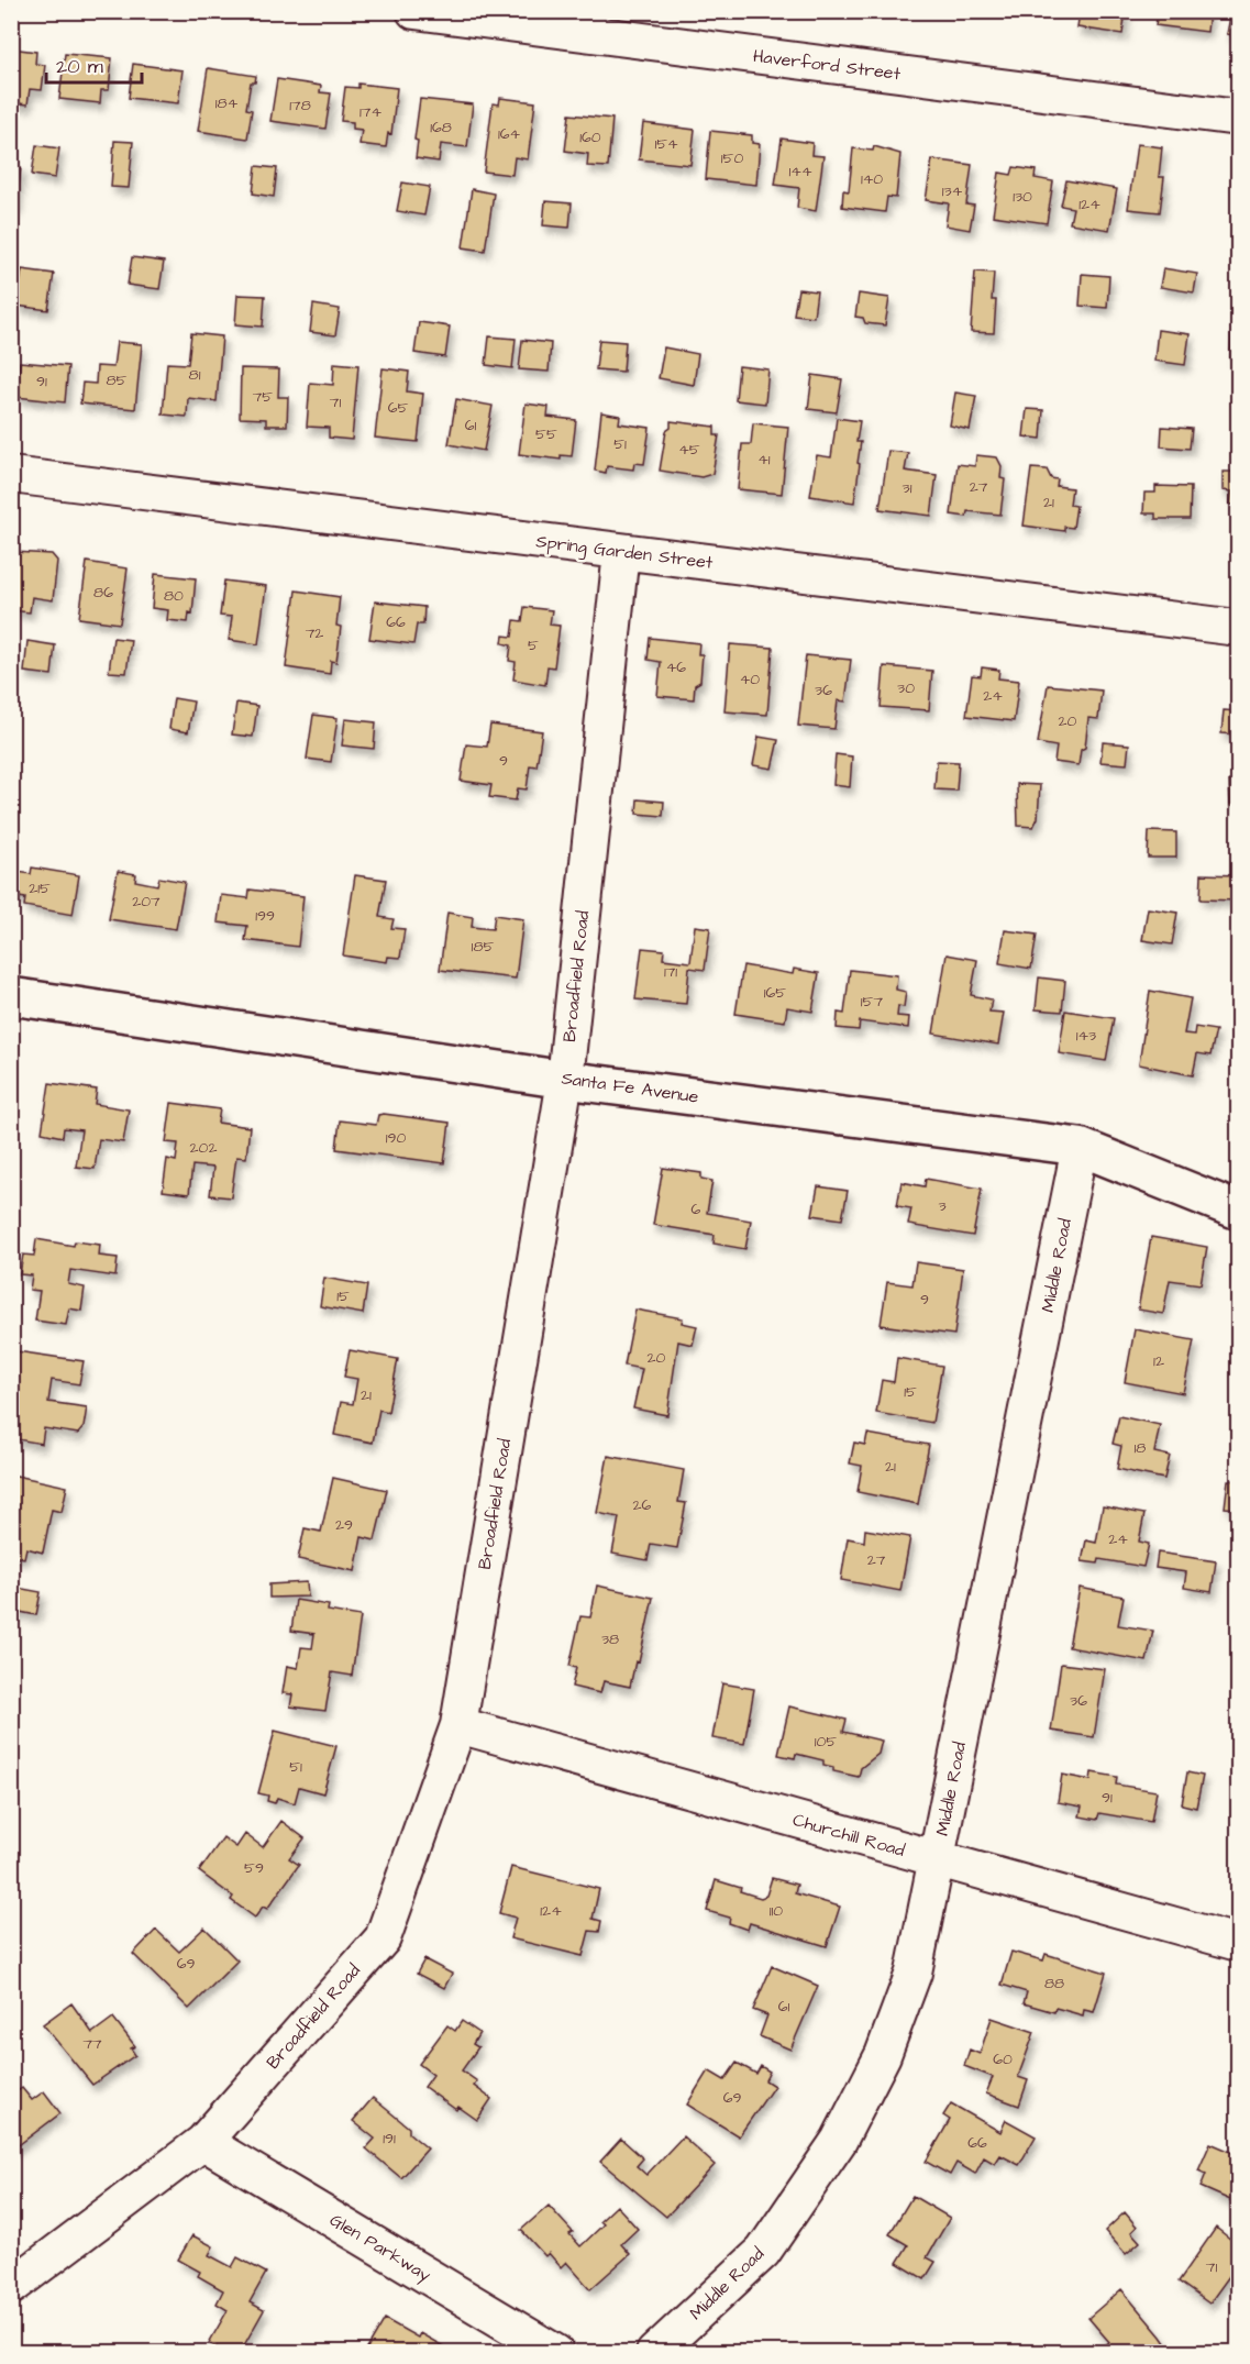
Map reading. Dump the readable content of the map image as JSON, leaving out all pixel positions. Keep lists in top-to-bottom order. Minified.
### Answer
{"streets":{"main road":["Santa Fe Avenue"],"street":["Haverford Street","Spring Garden Street","Broadfield Road","Middle Road","Churchill Road","Glen Parkway"]},"crossings":[["Spring Garden Street","Broadfield Road"],["Broadfield Road","Santa Fe Avenue"],["Broadfield Road","Churchill Road"],["Broadfield Road","Glen Parkway"],["Santa Fe Avenue","Middle Road"],["Middle Road","Churchill Road"]],"house_numbers":["184","178","174","168","164","160","154","150","144","140","134","130","124","81","85","91","75","71","65","61","55","51","45","41","27","31","21","86","80","66","72","5","46","40","30","36","24","20","9","215","207","199","185","171","165","157","143","190","202","3","6","15","9","20","12","15","21","18","21","26","29","24","27","38","36","105","51","91","59","124","110","69","88","61","77","60","69","191","66","71"],"scale_bar":"20 m"}
